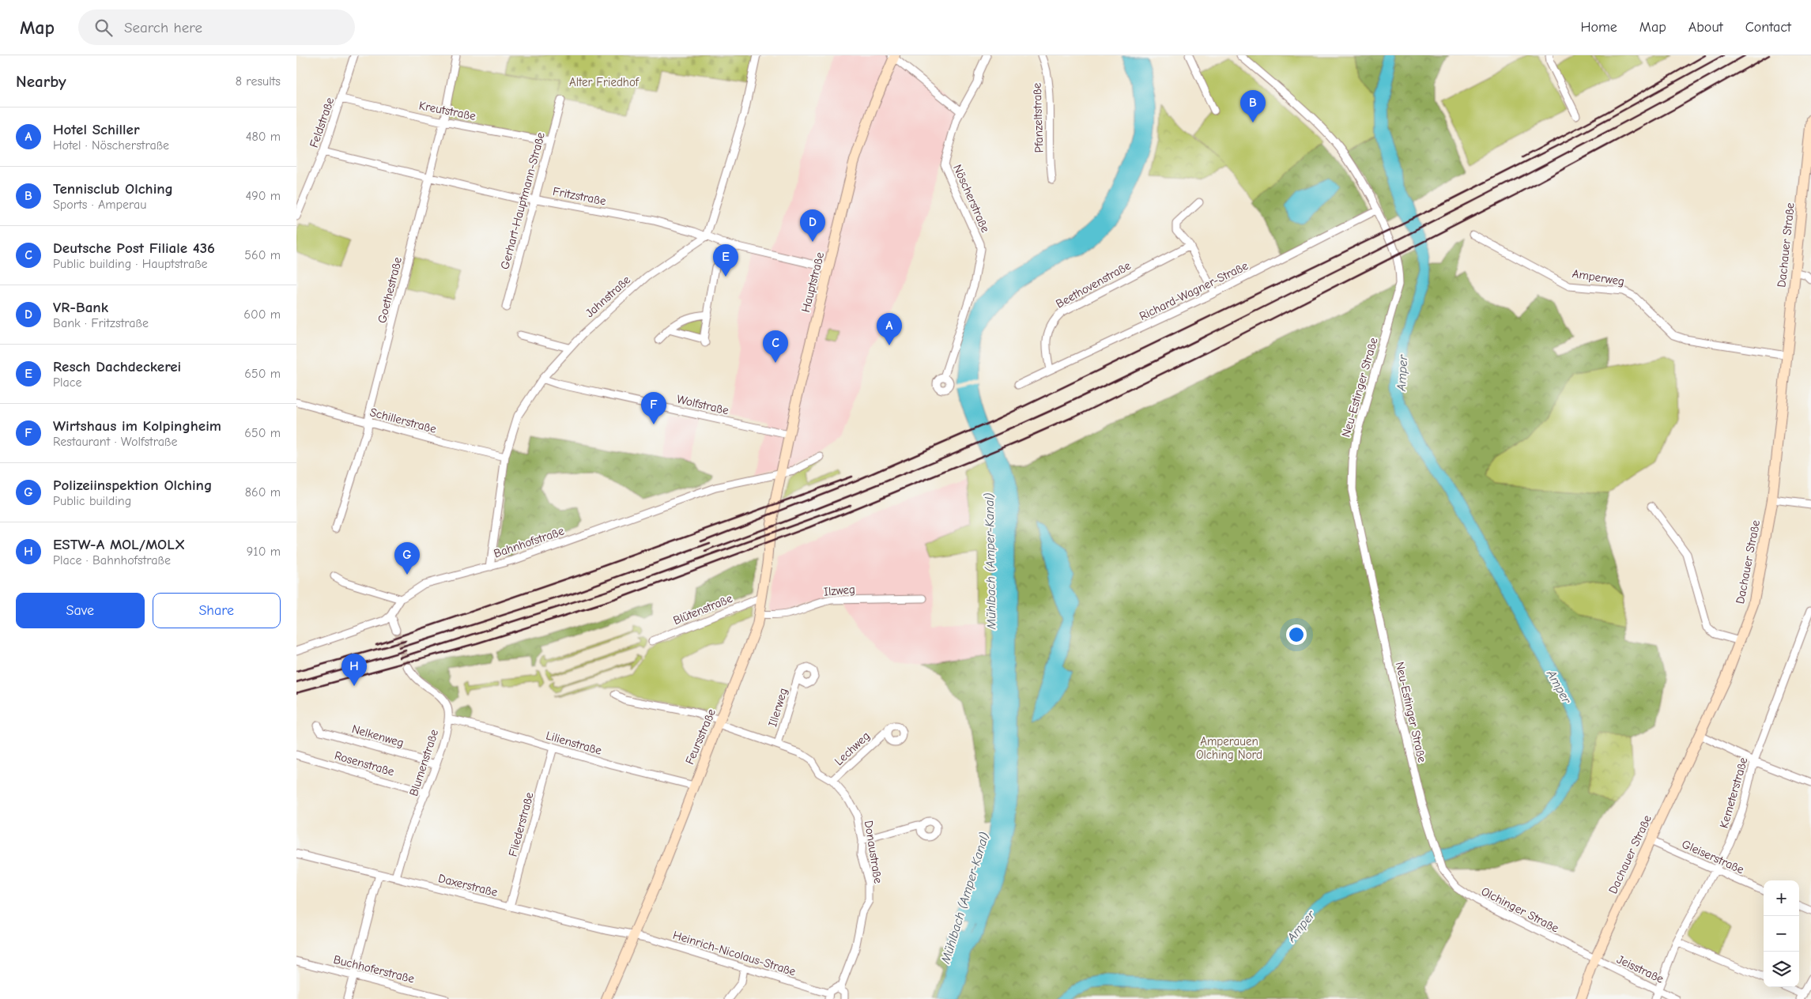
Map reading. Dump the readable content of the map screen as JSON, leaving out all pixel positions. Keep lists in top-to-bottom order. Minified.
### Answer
{"streets":{"street":["Kreutstraße","Pfanzeltstraße","Feldstraße","Fritzstraße","Nöscherstraße","Gerhart-Hauptmann-Straße","Dachauer Straße","Amperweg","Hauptstraße","Beethovenstraße","Goethestraße","Richard-Wagner-Straße","Jahnstraße","Neu-Estinger Straße","Wolfstraße","Schillerstraße","Bahnhofstraße","Ilzweg","Blütenstraße","Illerweg","Nelkenweg","Feursstraße","Lilienstraße","Lechweg","Blumenstraße","Rosenstraße","Kemeterstraße","Fliederstraße","Donaustraße","Gleiserstraße","Daxerstraße","Olchinger Straße","Heinrich-Nicolaus-Straße","Buchhoferstraße","Jeisstraße"]},"crossings":[["Kreutstraße","Feldstraße"],["Kreutstraße","Gerhart-Hauptmann-Straße"],["Kreutstraße","Goethestraße"],["Feldstraße","Fritzstraße"],["Fritzstraße","Gerhart-Hauptmann-Straße"],["Fritzstraße","Hauptstraße"],["Fritzstraße","Goethestraße"],["Fritzstraße","Jahnstraße"],["Dachauer Straße","Amperweg"],["Dachauer Straße","Gleiserstraße"],["Dachauer Straße","Olchinger Straße"],["Dachauer Straße","Jeisstraße"],["Hauptstraße","Wolfstraße"],["Hauptstraße","Bahnhofstraße"],["Hauptstraße","Feursstraße"],["Beethovenstraße","Richard-Wagner-Straße"],["Goethestraße","Schillerstraße"],["Richard-Wagner-Straße","Neu-Estinger Straße"],["Jahnstraße","Wolfstraße"],["Jahnstraße","Schillerstraße"],["Jahnstraße","Bahnhofstraße"],["Neu-Estinger Straße","Olchinger Straße"],["Bahnhofstraße","Feursstraße"],["Ilzweg","Feursstraße"],["Blütenstraße","Feursstraße"],["Illerweg","Donaustraße"],["Nelkenweg","Blumenstraße"],["Feursstraße","Lilienstraße"],["Feursstraße","Donaustraße"],["Feursstraße","Daxerstraße"],["Feursstraße","Heinrich-Nicolaus-Straße"],["Lilienstraße","Blumenstraße"],["Lilienstraße","Fliederstraße"],["Lechweg","Donaustraße"],["Blumenstraße","Rosenstraße"],["Blumenstraße","Daxerstraße"],["Kemeterstraße","Gleiserstraße"],["Kemeterstraße","Jeisstraße"],["Fliederstraße","Daxerstraße"],["Daxerstraße","Heinrich-Nicolaus-Straße"],["Olchinger Straße","Jeisstraße"]],"water":["Amper","Mühlbach (Amper-Kanal)"],"parks":["Alter Friedhof","Amperauen Olching Nord"],"page":{"header":"Map","search":"Search here","nav":["Home","Map","About","Contact"],"heading":["Nearby","8 results"],"pins":["B","D","E","A","C","F","G","H"],"list":[{"mark":"A","name":"Hotel Schiller","note":"Hotel · Nöscherstraße","value":"480 m"},{"mark":"B","name":"Tennisclub Olching","note":"Sports · Amperau","value":"490 m"},{"mark":"C","name":"Deutsche Post Filiale 436","note":"Public building · Hauptstraße","value":"560 m"},{"mark":"D","name":"VR-Bank","note":"Bank · Fritzstraße","value":"600 m"},{"mark":"E","name":"Resch Dachdeckerei","note":"Place","value":"650 m"},{"mark":"F","name":"Wirtshaus im Kolpingheim","note":"Restaurant · Wolfstraße","value":"650 m"},{"mark":"G","name":"Polizeiinspektion Olching","note":"Public building","value":"860 m"},{"mark":"H","name":"ESTW-A MOL/MOLX","note":"Place · Bahnhofstraße","value":"910 m"}],"buttons":["Save","Share"],"map_buttons":["+","−"]}}
